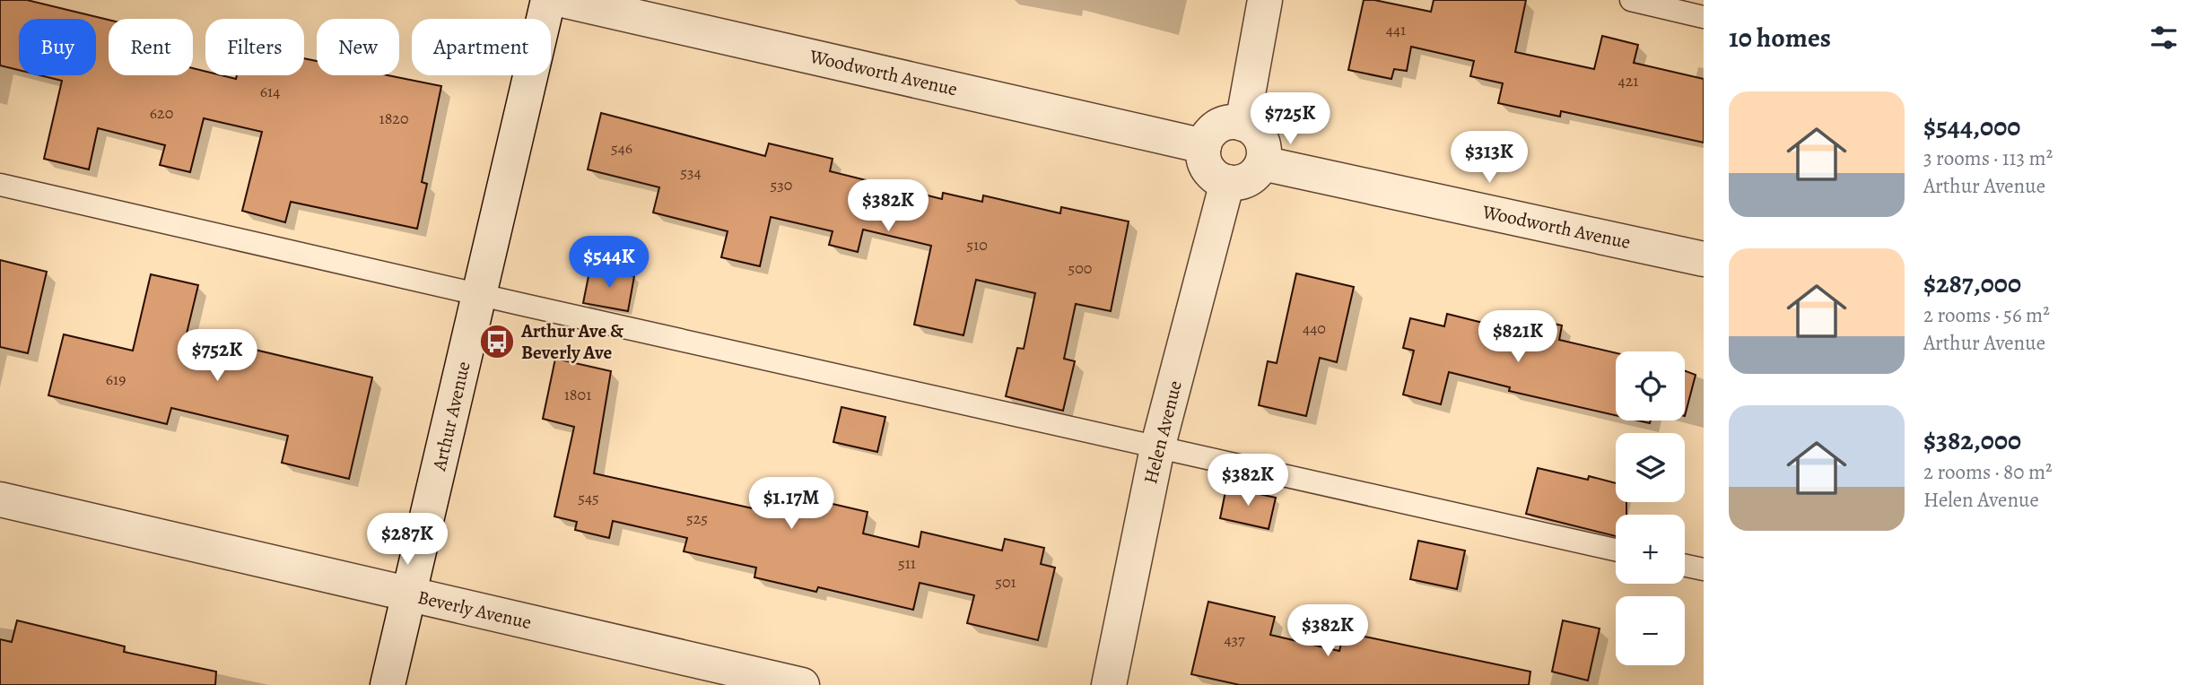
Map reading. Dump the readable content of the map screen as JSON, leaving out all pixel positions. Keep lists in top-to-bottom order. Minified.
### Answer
{"streets":{"street":["Woodworth Avenue","Arthur Avenue","Helen Avenue","Beverly Avenue"]},"crossings":[["Woodworth Avenue","Helen Avenue"],["Arthur Avenue","Beverly Avenue"]],"places":{"bus stop":["Arthur Ave & Beverly Ave"]},"house_numbers":["441","421","614","620","1820","546","534","530","510","500","440","619","1801","545","525","511","501","437"],"page":{"heading":"10 homes","chip":["Buy","Rent","Filters","New","Apartment"],"list":[{"name":"$544,000","note":"3 rooms · 113 m² · Arthur Avenue"},{"name":"$287,000","note":"2 rooms · 56 m² · Arthur Avenue"},{"name":"$382,000","note":"2 rooms · 80 m² · Helen Avenue"}],"price":["$725K","$313K","$382K","$544K","$821K","$752K","$382K","$1.17M","$287K","$382K"],"map_buttons":["+","−"]}}
